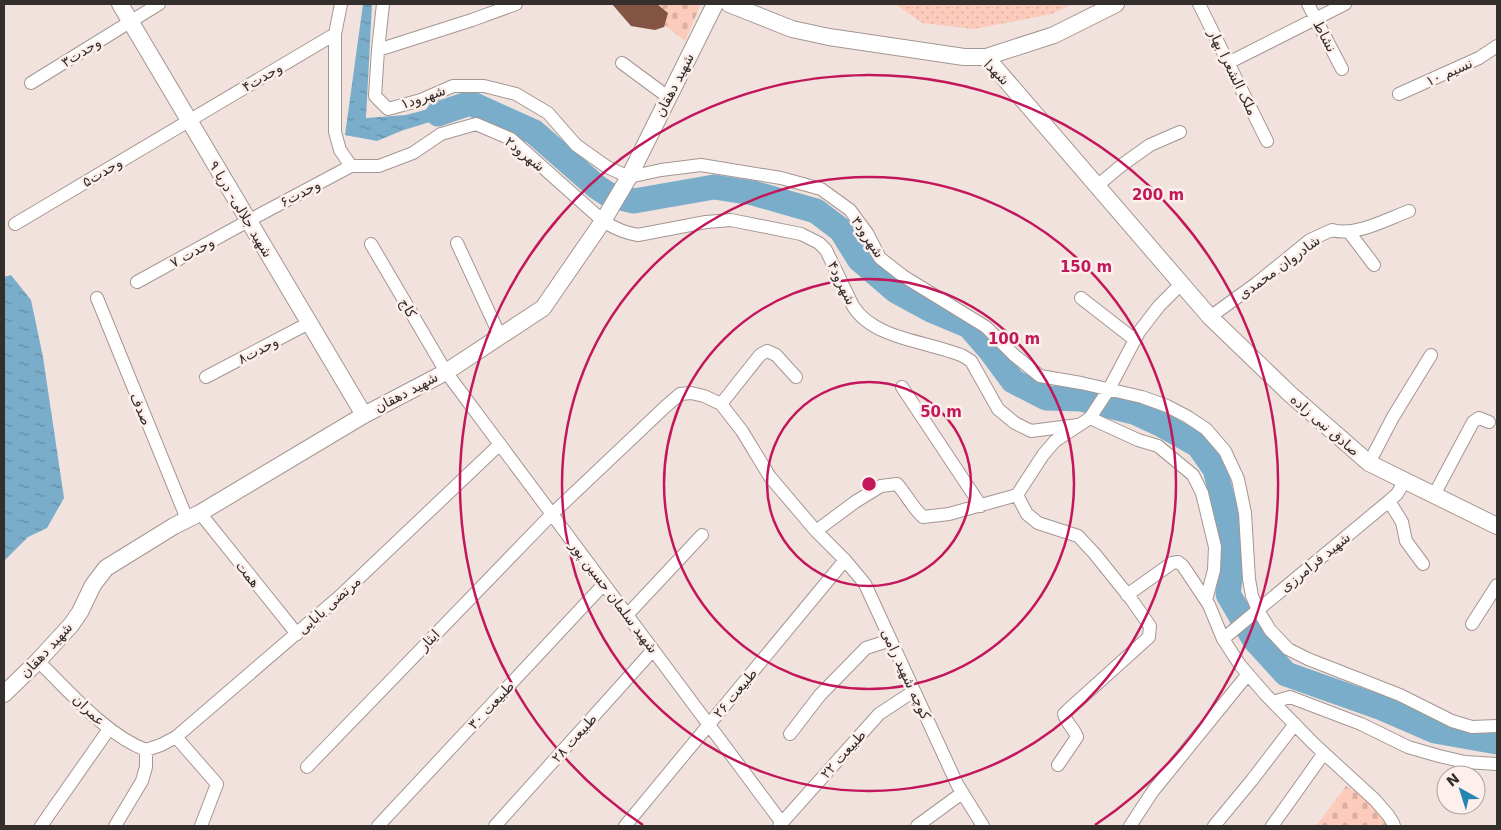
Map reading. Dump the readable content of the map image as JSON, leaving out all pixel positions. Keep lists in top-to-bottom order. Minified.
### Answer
{"streets":{"street":["نشاط","وحدت۳","شهدا","ملک الشعرا بهار","نسیم ۱۰","وحدت۴","شهید دهقان","شهرود۱","شهرود۲","وحدت۵","وحدت۶","شهید جلالی- دریا ۹","شهرود۳","وحدت ۷","شادروان محمدی","شهرود۴","کاج","وحدت۸","صدف","صادق نبی زاده","شهید فرامرزی","همت","شهید سلمان حسین پور","مرتضی بابایی","ایثار","کوچه شهید رامی","طبیعت ۲۶","طبیعت ۳۰","عمران","طبیعت ۲۸","طبیعت ۲۲"]},"crossings":[["وحدت۳","شهید جلالی- دریا ۹"],["شهدا","صادق نبی زاده"],["وحدت۴","وحدت۵"],["وحدت۴","شهید جلالی- دریا ۹"],["شهید دهقان","شهرود۱"],["شهید دهقان","شهرود۲"],["شهید دهقان","شهید جلالی- دریا ۹"],["شهید دهقان","شهرود۳"],["شهید دهقان","شهرود۴"],["شهید دهقان","کاج"],["شهید دهقان","صدف"],["شهید دهقان","همت"],["شهید دهقان","شهید سلمان حسین پور"],["شهید دهقان","عمران"],["شهرود۱","شهرود۳"],["شهرود۲","وحدت۶"],["شهرود۲","شهرود۴"],["وحدت۵","شهید جلالی- دریا ۹"],["وحدت۶","شهید جلالی- دریا ۹"],["وحدت۶","وحدت ۷"],["شهید جلالی- دریا ۹","وحدت ۷"],["شهید جلالی- دریا ۹","وحدت۸"],["شهرود۳","شهید فرامرزی"],["شادروان محمدی","صادق نبی زاده"],["کاج","شهید سلمان حسین پور"],["صدف","همت"],["صادق نبی زاده","شهید فرامرزی"],["همت","مرتضی بابایی"],["شهید سلمان حسین پور","مرتضی بابایی"],["شهید سلمان حسین پور","ایثار"],["شهید سلمان حسین پور","طبیعت ۲۶"],["شهید سلمان حسین پور","طبیعت ۳۰"],["شهید سلمان حسین پور","طبیعت ۲۸"],["شهید سلمان حسین پور","طبیعت ۲۲"],["مرتضی بابایی","عمران"],["ایثار","کوچه شهید رامی"],["کوچه شهید رامی","طبیعت ۲۶"],["کوچه شهید رامی","طبیعت ۲۲"]],"north":"top left","rings":["200 m","150 m","100 m","50 m"]}
